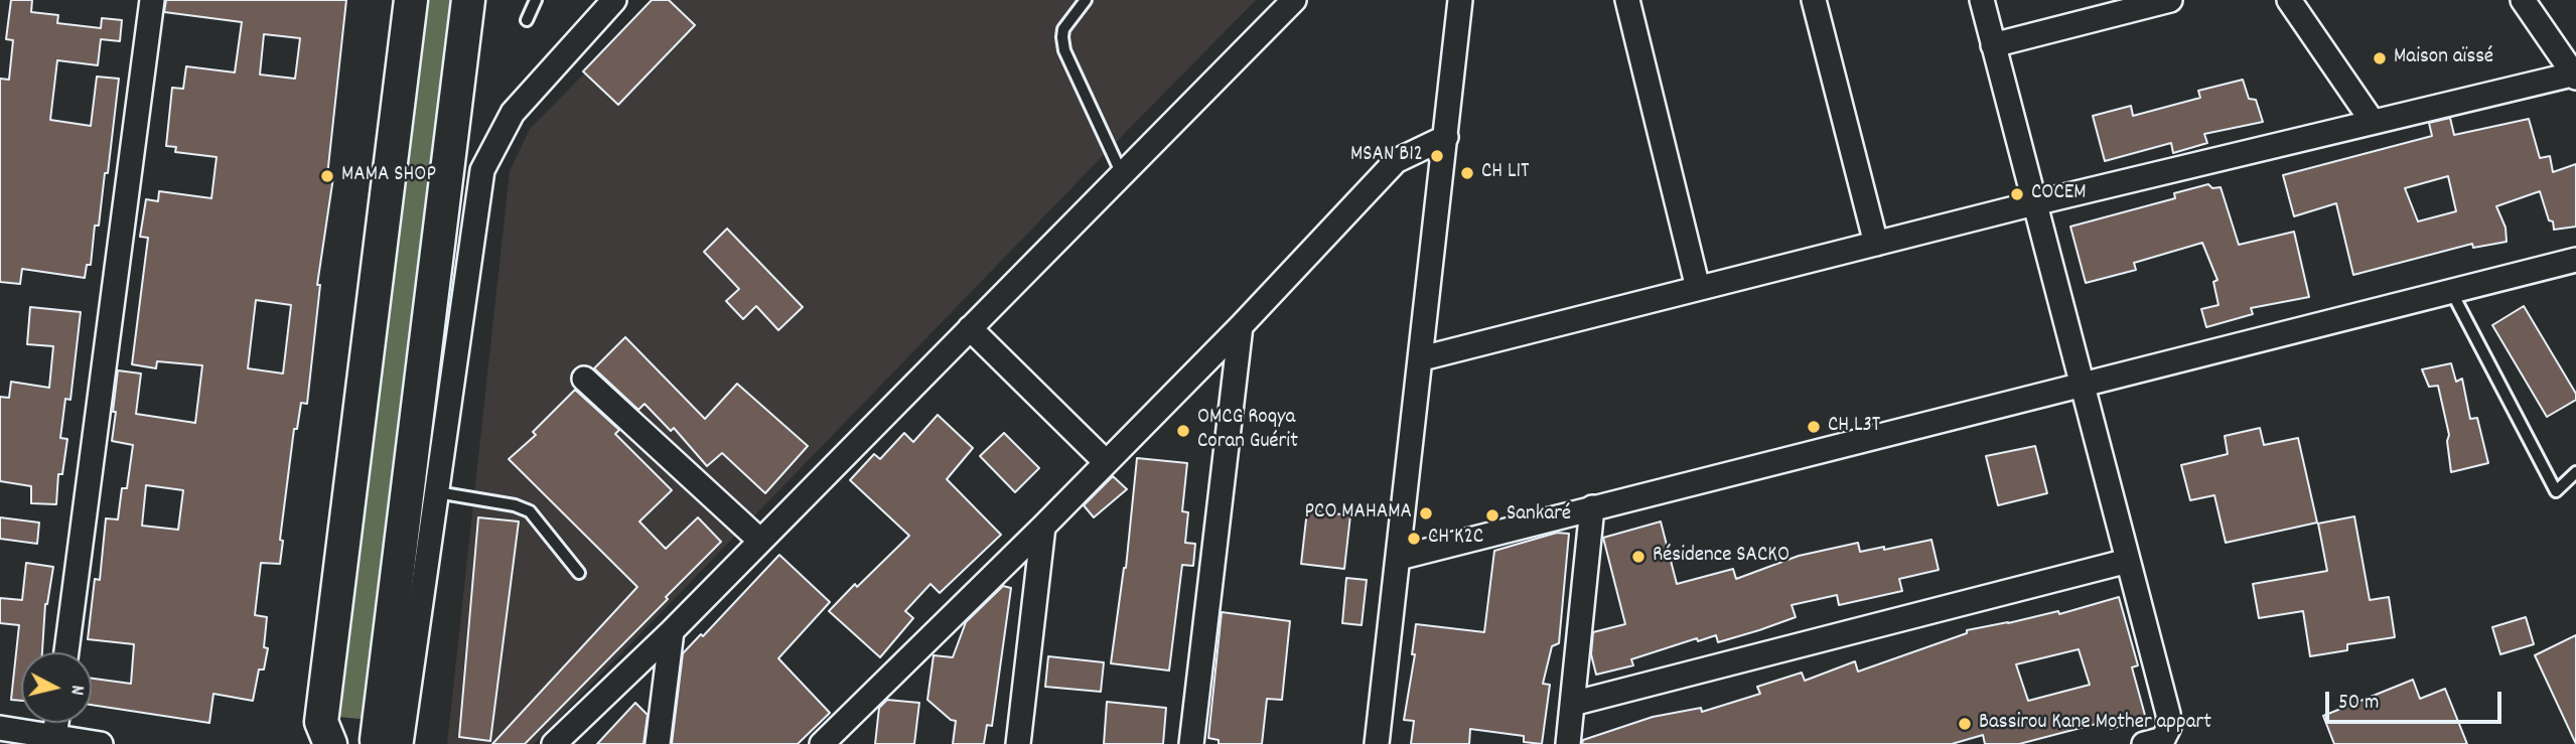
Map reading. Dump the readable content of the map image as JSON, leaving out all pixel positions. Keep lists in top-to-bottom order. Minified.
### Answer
{"places":["Maison aïssé","MSAN B12","CH L1T","MAMA SHOP","COCEM","CH L3T","OMCG Roqya Coran Guérit","PCO MAHAMA","Sankaré","CH K2C","Résidence SACKO","Bassirou Kane Mother appart"],"scale_bar":"50 m","north":"right"}
